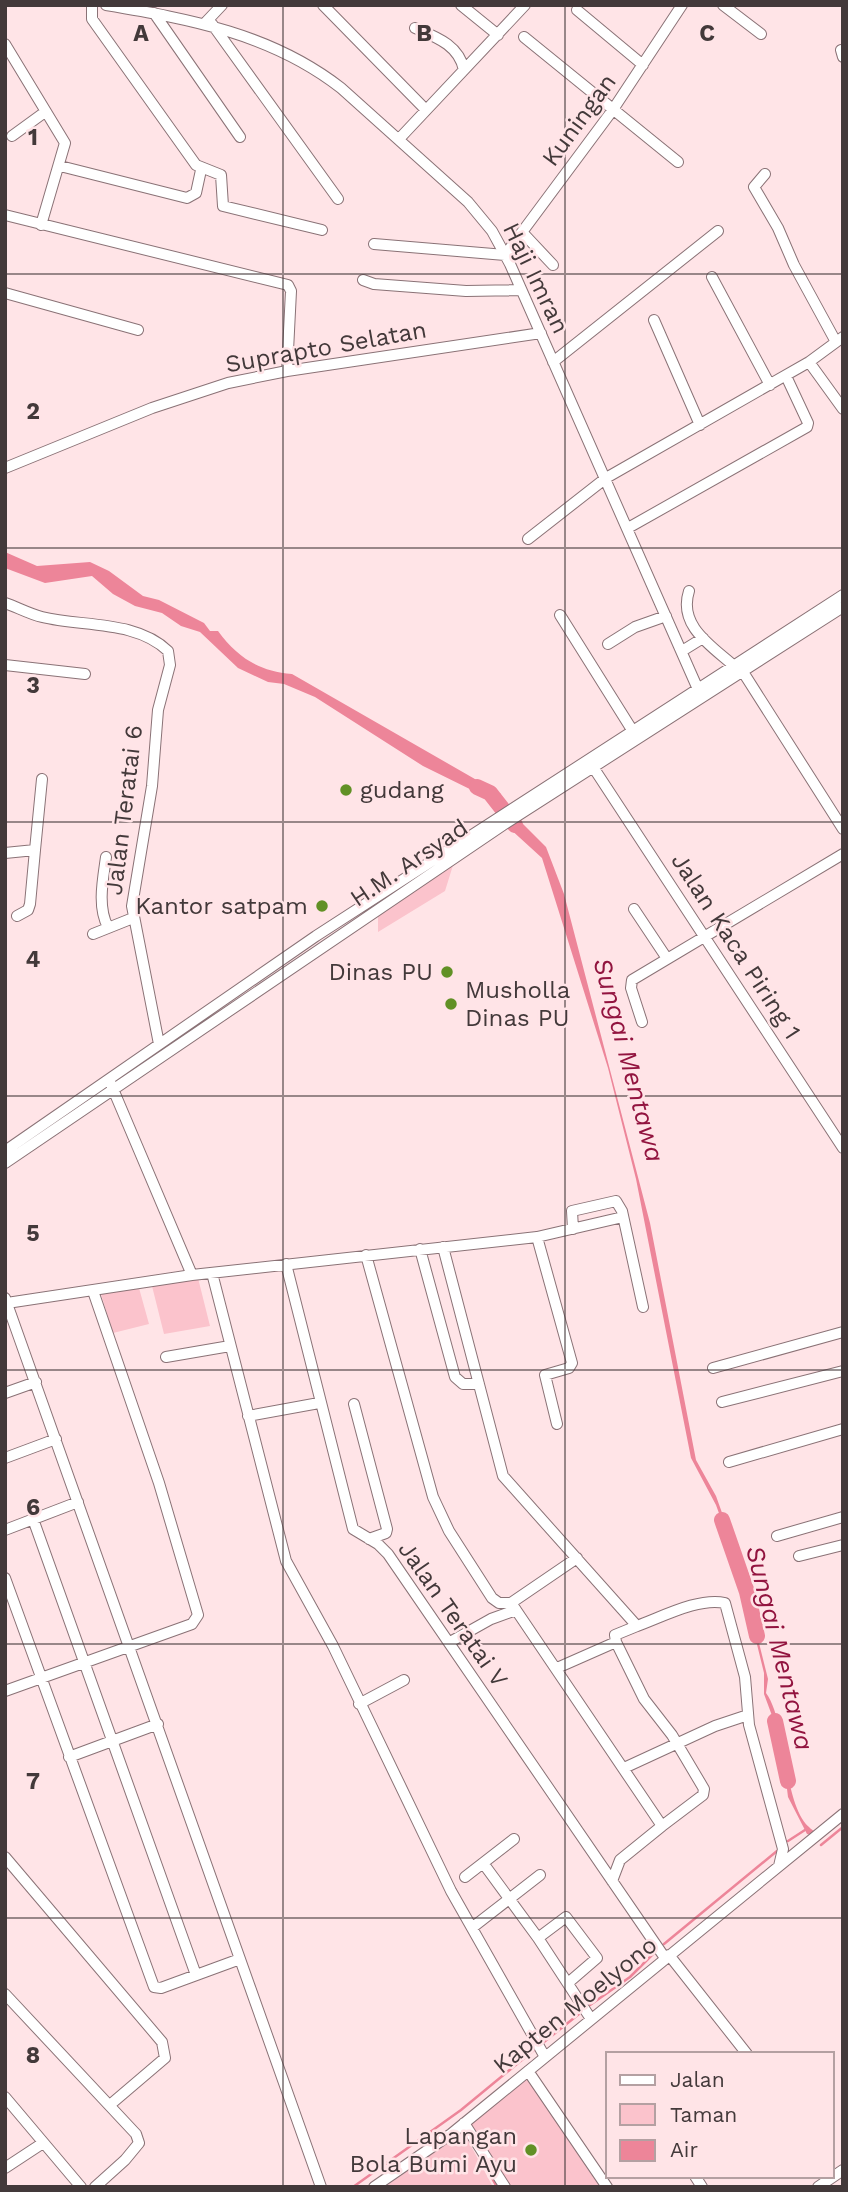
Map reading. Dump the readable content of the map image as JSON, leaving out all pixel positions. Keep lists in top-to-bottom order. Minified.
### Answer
{"streets":{"street":["Kuningan","Haji Imran","Suprapto Selatan","Jalan Teratai 6","H.M. Arsyad","Jalan Kaca Piring 1","Jalan Teratai V","Kapten Moelyono"]},"crossings":[["Kuningan","Haji Imran"],["Haji Imran","Suprapto Selatan"],["Haji Imran","H.M. Arsyad"],["Jalan Teratai 6","H.M. Arsyad"],["H.M. Arsyad","Jalan Kaca Piring 1"],["Jalan Teratai V","Kapten Moelyono"]],"water":["Sungai Mentawa"],"places":["gudang","Kantor satpam","Dinas PU","Musholla Dinas PU","Lapangan Bola Bumi Ayu"],"legend":["Jalan","Taman","Air"],"grid":{"columns":["A","B","C"],"rows":["1","2","3","4","5","6","7","8"]}}
